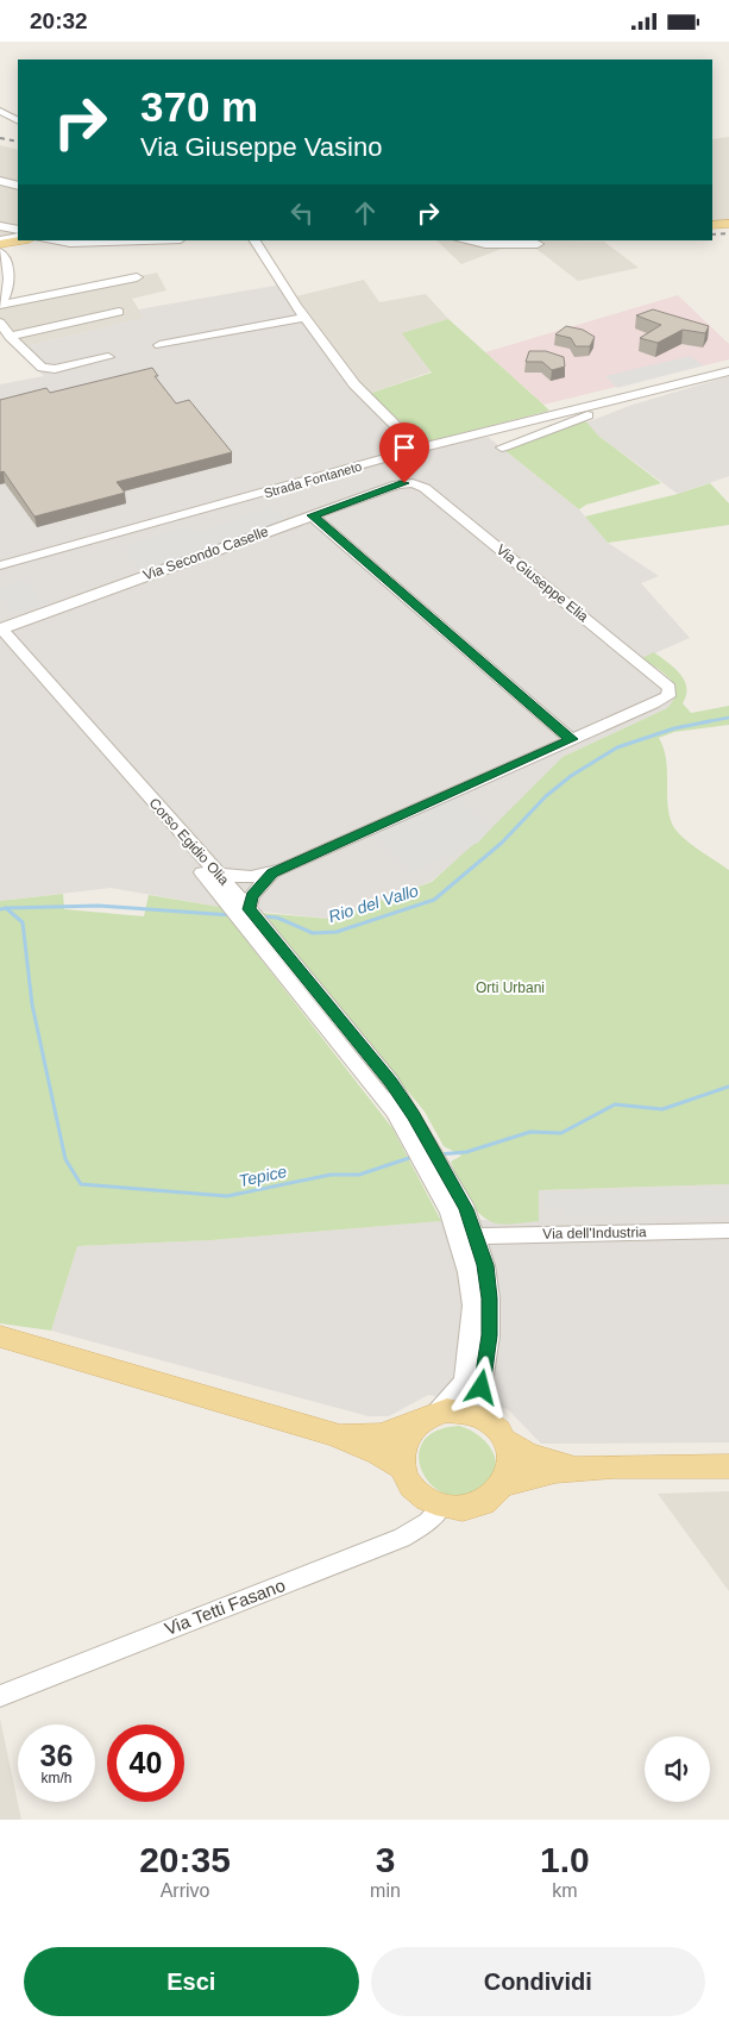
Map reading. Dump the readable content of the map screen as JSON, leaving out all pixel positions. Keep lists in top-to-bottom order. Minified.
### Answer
{"streets":{"street":["Strada Fontaneto","Via Secondo Caselle","Via Giuseppe Elia","Corso Egidio Olia","Via dell'Industria","Via Tetti Fasano"]},"crossings":[["Via Secondo Caselle","Via Giuseppe Elia"],["Via Secondo Caselle","Corso Egidio Olia"],["Corso Egidio Olia","Via dell'Industria"],["Corso Egidio Olia","Via Tetti Fasano"]],"water":["Rio del Vallo","Tepice"],"parks":["Orti Urbani"],"page":{"status":"20:32","turn":["370 m","Via Giuseppe Vasino"],"speed":"36 km/h","limit":"40","eta":["20:35","Arrivo","3","min","1.0","km"],"buttons":["Esci","Condividi"]}}
